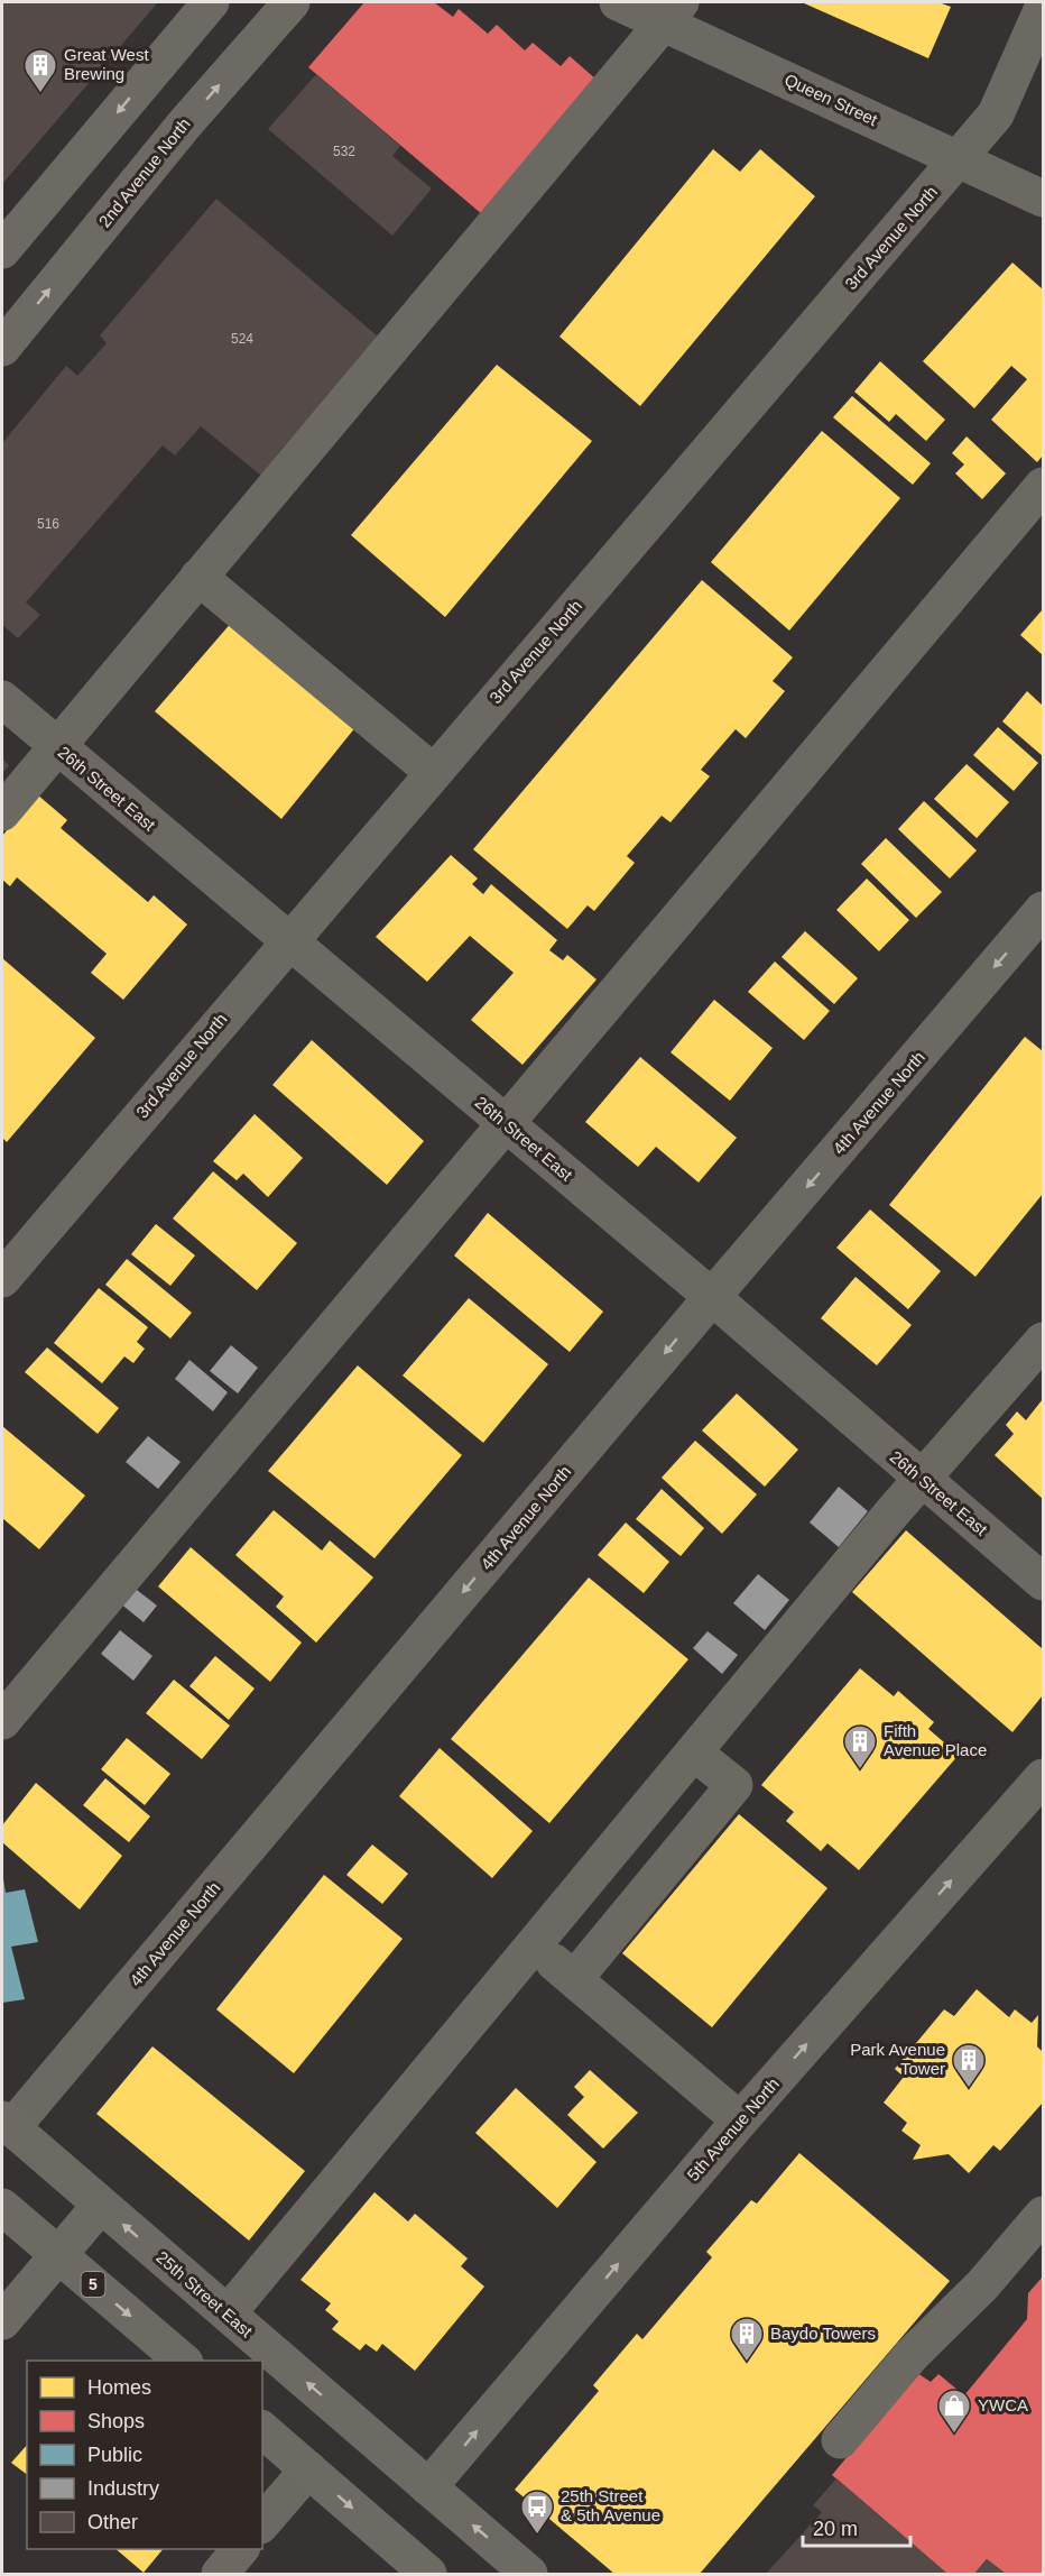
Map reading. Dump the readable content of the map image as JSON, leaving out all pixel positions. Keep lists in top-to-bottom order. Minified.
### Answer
{"streets":{"main road":["2nd Avenue North","5","25th Street East"],"street":["Queen Street","3rd Avenue North","26th Street East","4th Avenue North","5th Avenue North"]},"crossings":[["Queen Street","3rd Avenue North"],["3rd Avenue North","26th Street East"],["26th Street East","4th Avenue North"],["4th Avenue North","25th Street East"],["5th Avenue North","25th Street East"]],"places":{"building":["Great West Brewing","Fifth Avenue Place","Park Avenue Tower","Baydo Towers"],"shop":["YWCA"],"bus stop":["25th Street & 5th Avenue"]},"house_numbers":["532","524","516"],"legend":["Homes","Shops","Public","Industry","Other"],"scale_bar":"20 m"}
